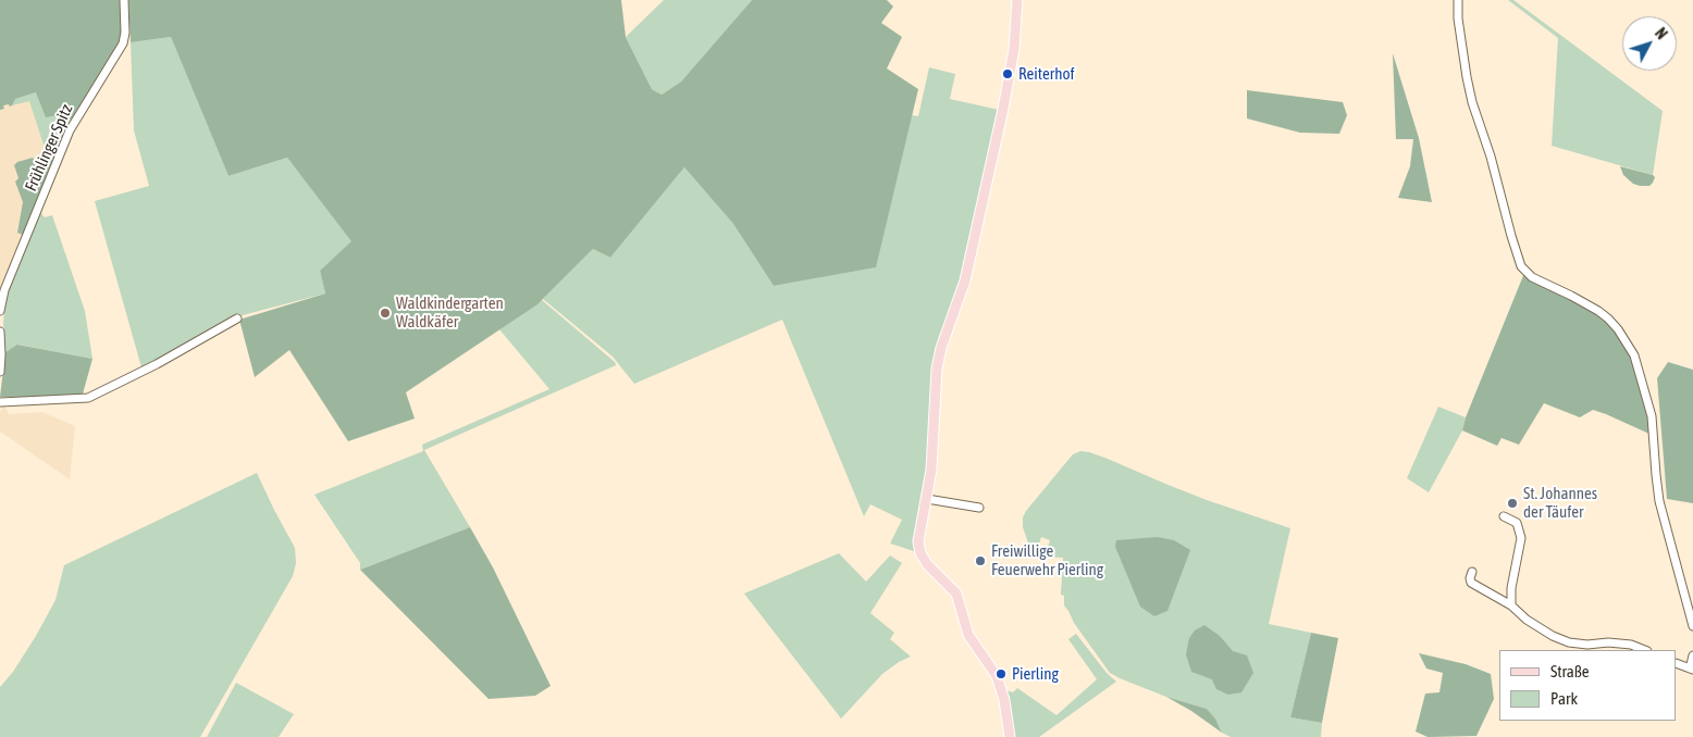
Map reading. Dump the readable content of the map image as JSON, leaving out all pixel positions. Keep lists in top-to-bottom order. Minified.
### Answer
{"streets":{"street":["Frühlinger Spitz"]},"places":["Reiterhof","Waldkindergarten Waldkäfer","St. Johannes der Täufer","Freiwillige Feuerwehr Pierling","Pierling"],"legend":["Straße","Park"],"north":"top right"}
